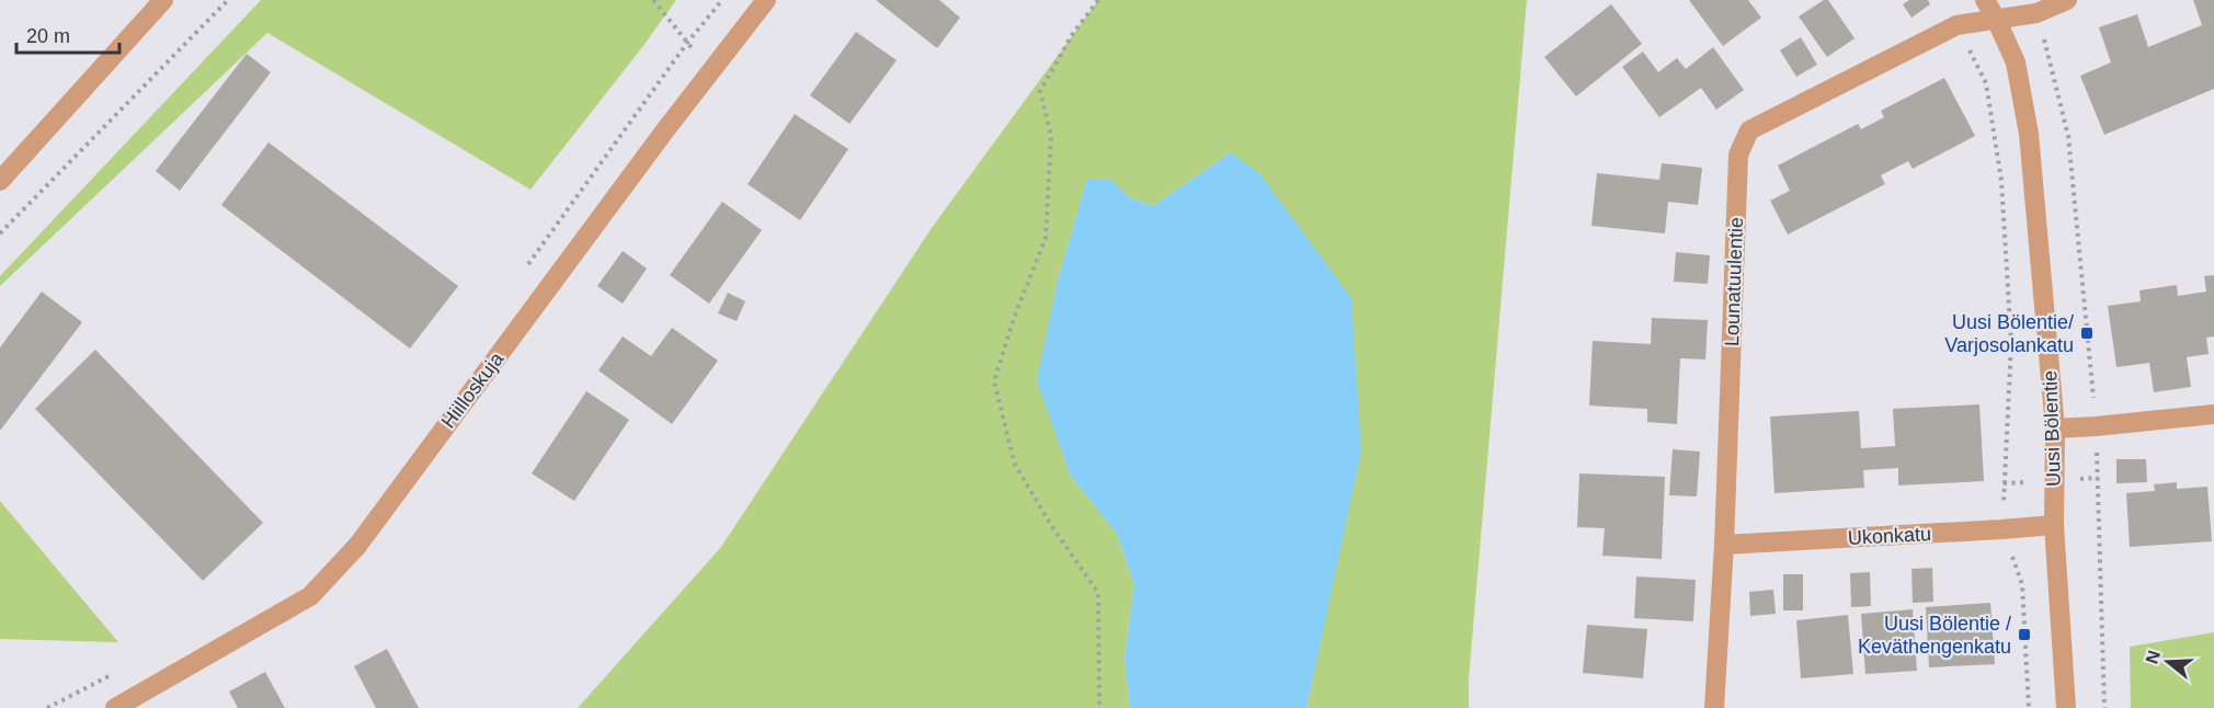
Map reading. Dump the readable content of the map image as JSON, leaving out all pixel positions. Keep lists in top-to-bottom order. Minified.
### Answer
{"streets":{"street":["Lounatuulentie","Hiilloskuja","Uusi Bölentie","Ukonkatu"]},"crossings":[["Lounatuulentie","Uusi Bölentie"],["Lounatuulentie","Ukonkatu"],["Uusi Bölentie","Ukonkatu"]],"places":{"transit":["Uusi Bölentie/ Varjosolankatu","Uusi Bölentie / Keväthengenkatu"]},"scale_bar":"20 m","north":"left"}
